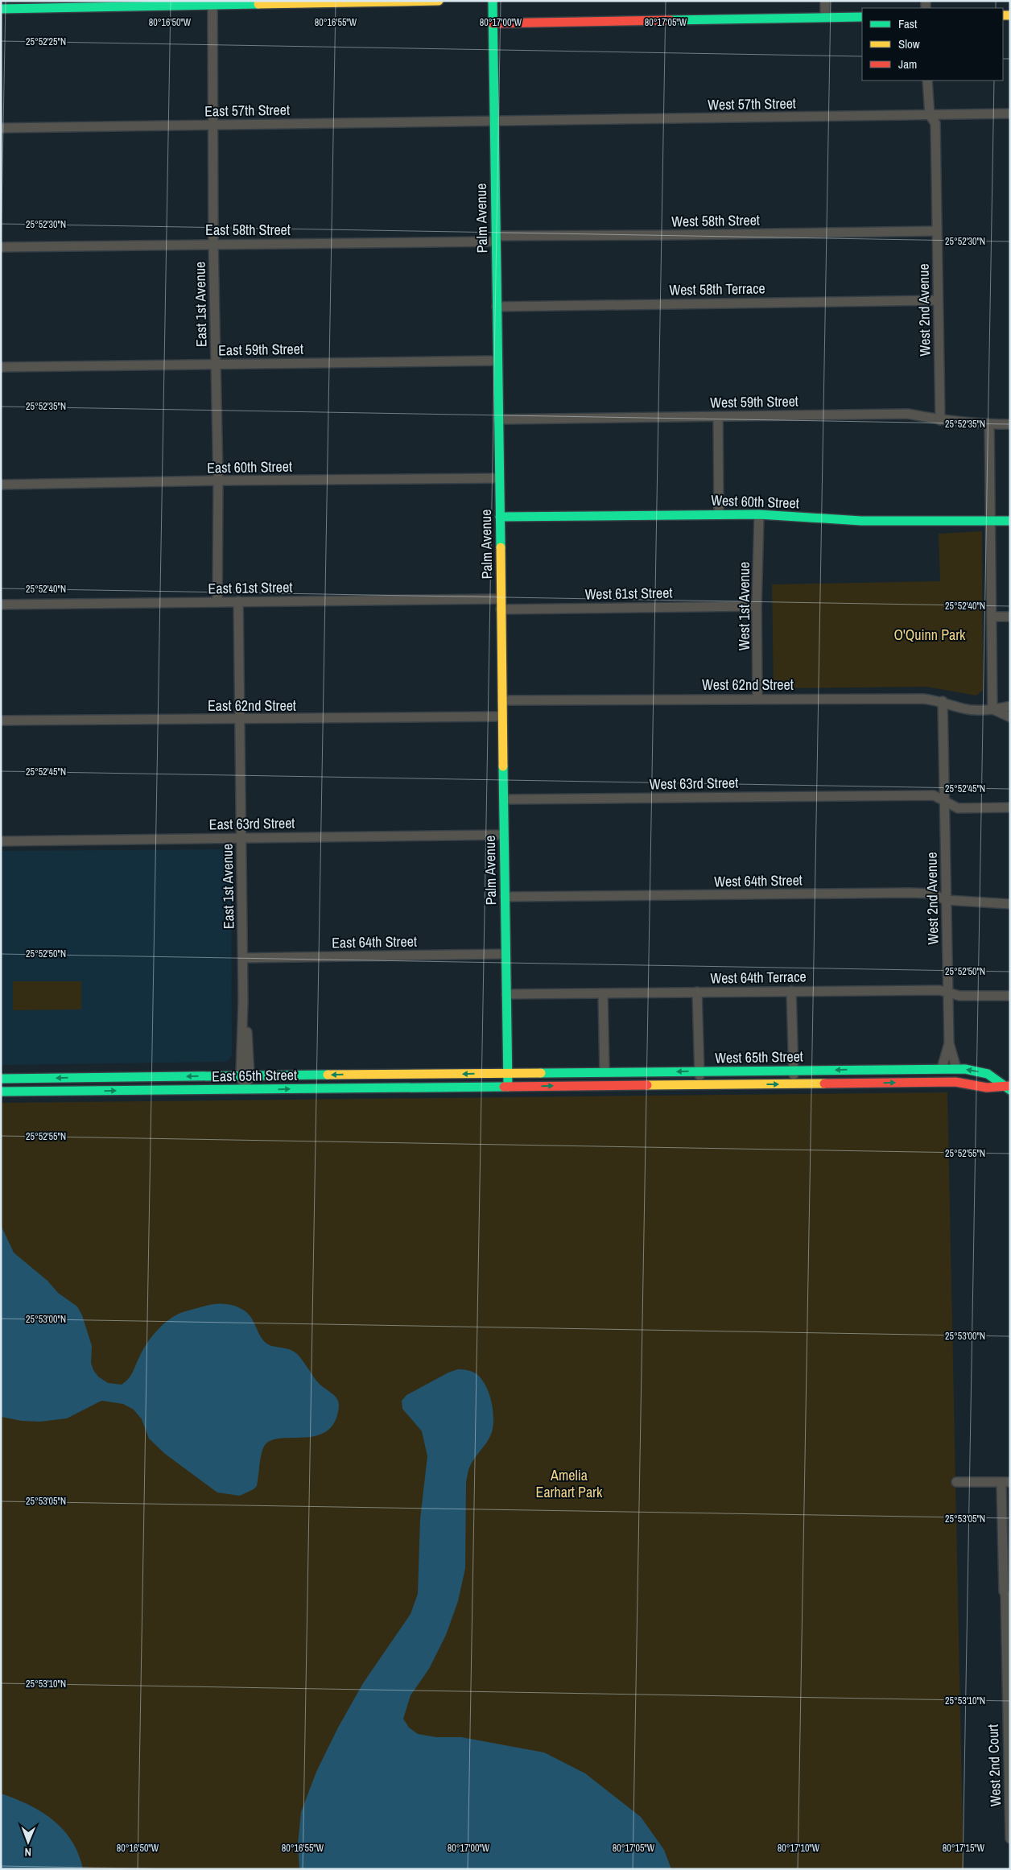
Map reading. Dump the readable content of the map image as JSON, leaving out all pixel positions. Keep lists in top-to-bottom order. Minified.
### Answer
{"streets":{"main road":["Palm Avenue","West 60th Street","West 65th Street","East 65th Street"],"street":["West 57th Street","East 57th Street","West 58th Street","East 58th Street","West 58th Terrace","East 1st Avenue","West 2nd Avenue","East 59th Street","West 59th Street","East 60th Street","East 61st Street","West 61st Street","West 1st Avenue","West 62nd Street","East 62nd Street","West 63rd Street","East 63rd Street","West 64th Street","East 64th Street","West 64th Terrace","West 2nd Court"]},"crossings":[["West 57th Street","East 57th Street"],["West 57th Street","Palm Avenue"],["West 57th Street","West 2nd Avenue"],["East 57th Street","Palm Avenue"],["East 57th Street","East 1st Avenue"],["Palm Avenue","West 58th Street"],["Palm Avenue","East 58th Street"],["Palm Avenue","West 58th Terrace"],["Palm Avenue","East 59th Street"],["Palm Avenue","West 59th Street"],["Palm Avenue","East 60th Street"],["Palm Avenue","West 60th Street"],["Palm Avenue","East 61st Street"],["Palm Avenue","West 61st Street"],["Palm Avenue","West 62nd Street"],["Palm Avenue","East 62nd Street"],["Palm Avenue","West 63rd Street"],["Palm Avenue","East 63rd Street"],["Palm Avenue","West 64th Street"],["Palm Avenue","East 64th Street"],["Palm Avenue","West 64th Terrace"],["Palm Avenue","West 65th Street"],["Palm Avenue","East 65th Street"],["West 58th Street","East 58th Street"],["West 58th Street","West 2nd Avenue"],["East 58th Street","East 1st Avenue"],["West 58th Terrace","West 2nd Avenue"],["East 1st Avenue","East 59th Street"],["East 1st Avenue","East 60th Street"],["East 1st Avenue","East 61st Street"],["East 1st Avenue","East 62nd Street"],["East 1st Avenue","East 63rd Street"],["East 1st Avenue","East 64th Street"],["East 1st Avenue","East 65th Street"],["West 2nd Avenue","West 59th Street"],["West 2nd Avenue","West 62nd Street"],["West 2nd Avenue","West 63rd Street"],["West 2nd Avenue","West 64th Street"],["West 2nd Avenue","West 64th Terrace"],["West 2nd Avenue","West 65th Street"],["West 60th Street","West 1st Avenue"],["West 61st Street","West 1st Avenue"],["West 1st Avenue","West 62nd Street"],["West 65th Street","East 65th Street"]],"parks":["O'Quinn Park","Amelia Earhart Park"],"legend":["Fast","Slow","Jam"],"north":"bottom","coordinates":["80°16'50\"W","80°16'55\"W","80°17'00\"W","80°17'05\"W","25°52'25\"N","25°52'30\"N","25°52'35\"N","25°52'40\"N","25°52'45\"N","25°52'50\"N","25°52'55\"N","25°53'00\"N","25°53'05\"N","25°53'10\"N","80°17'10\"W","80°17'15\"W"]}
